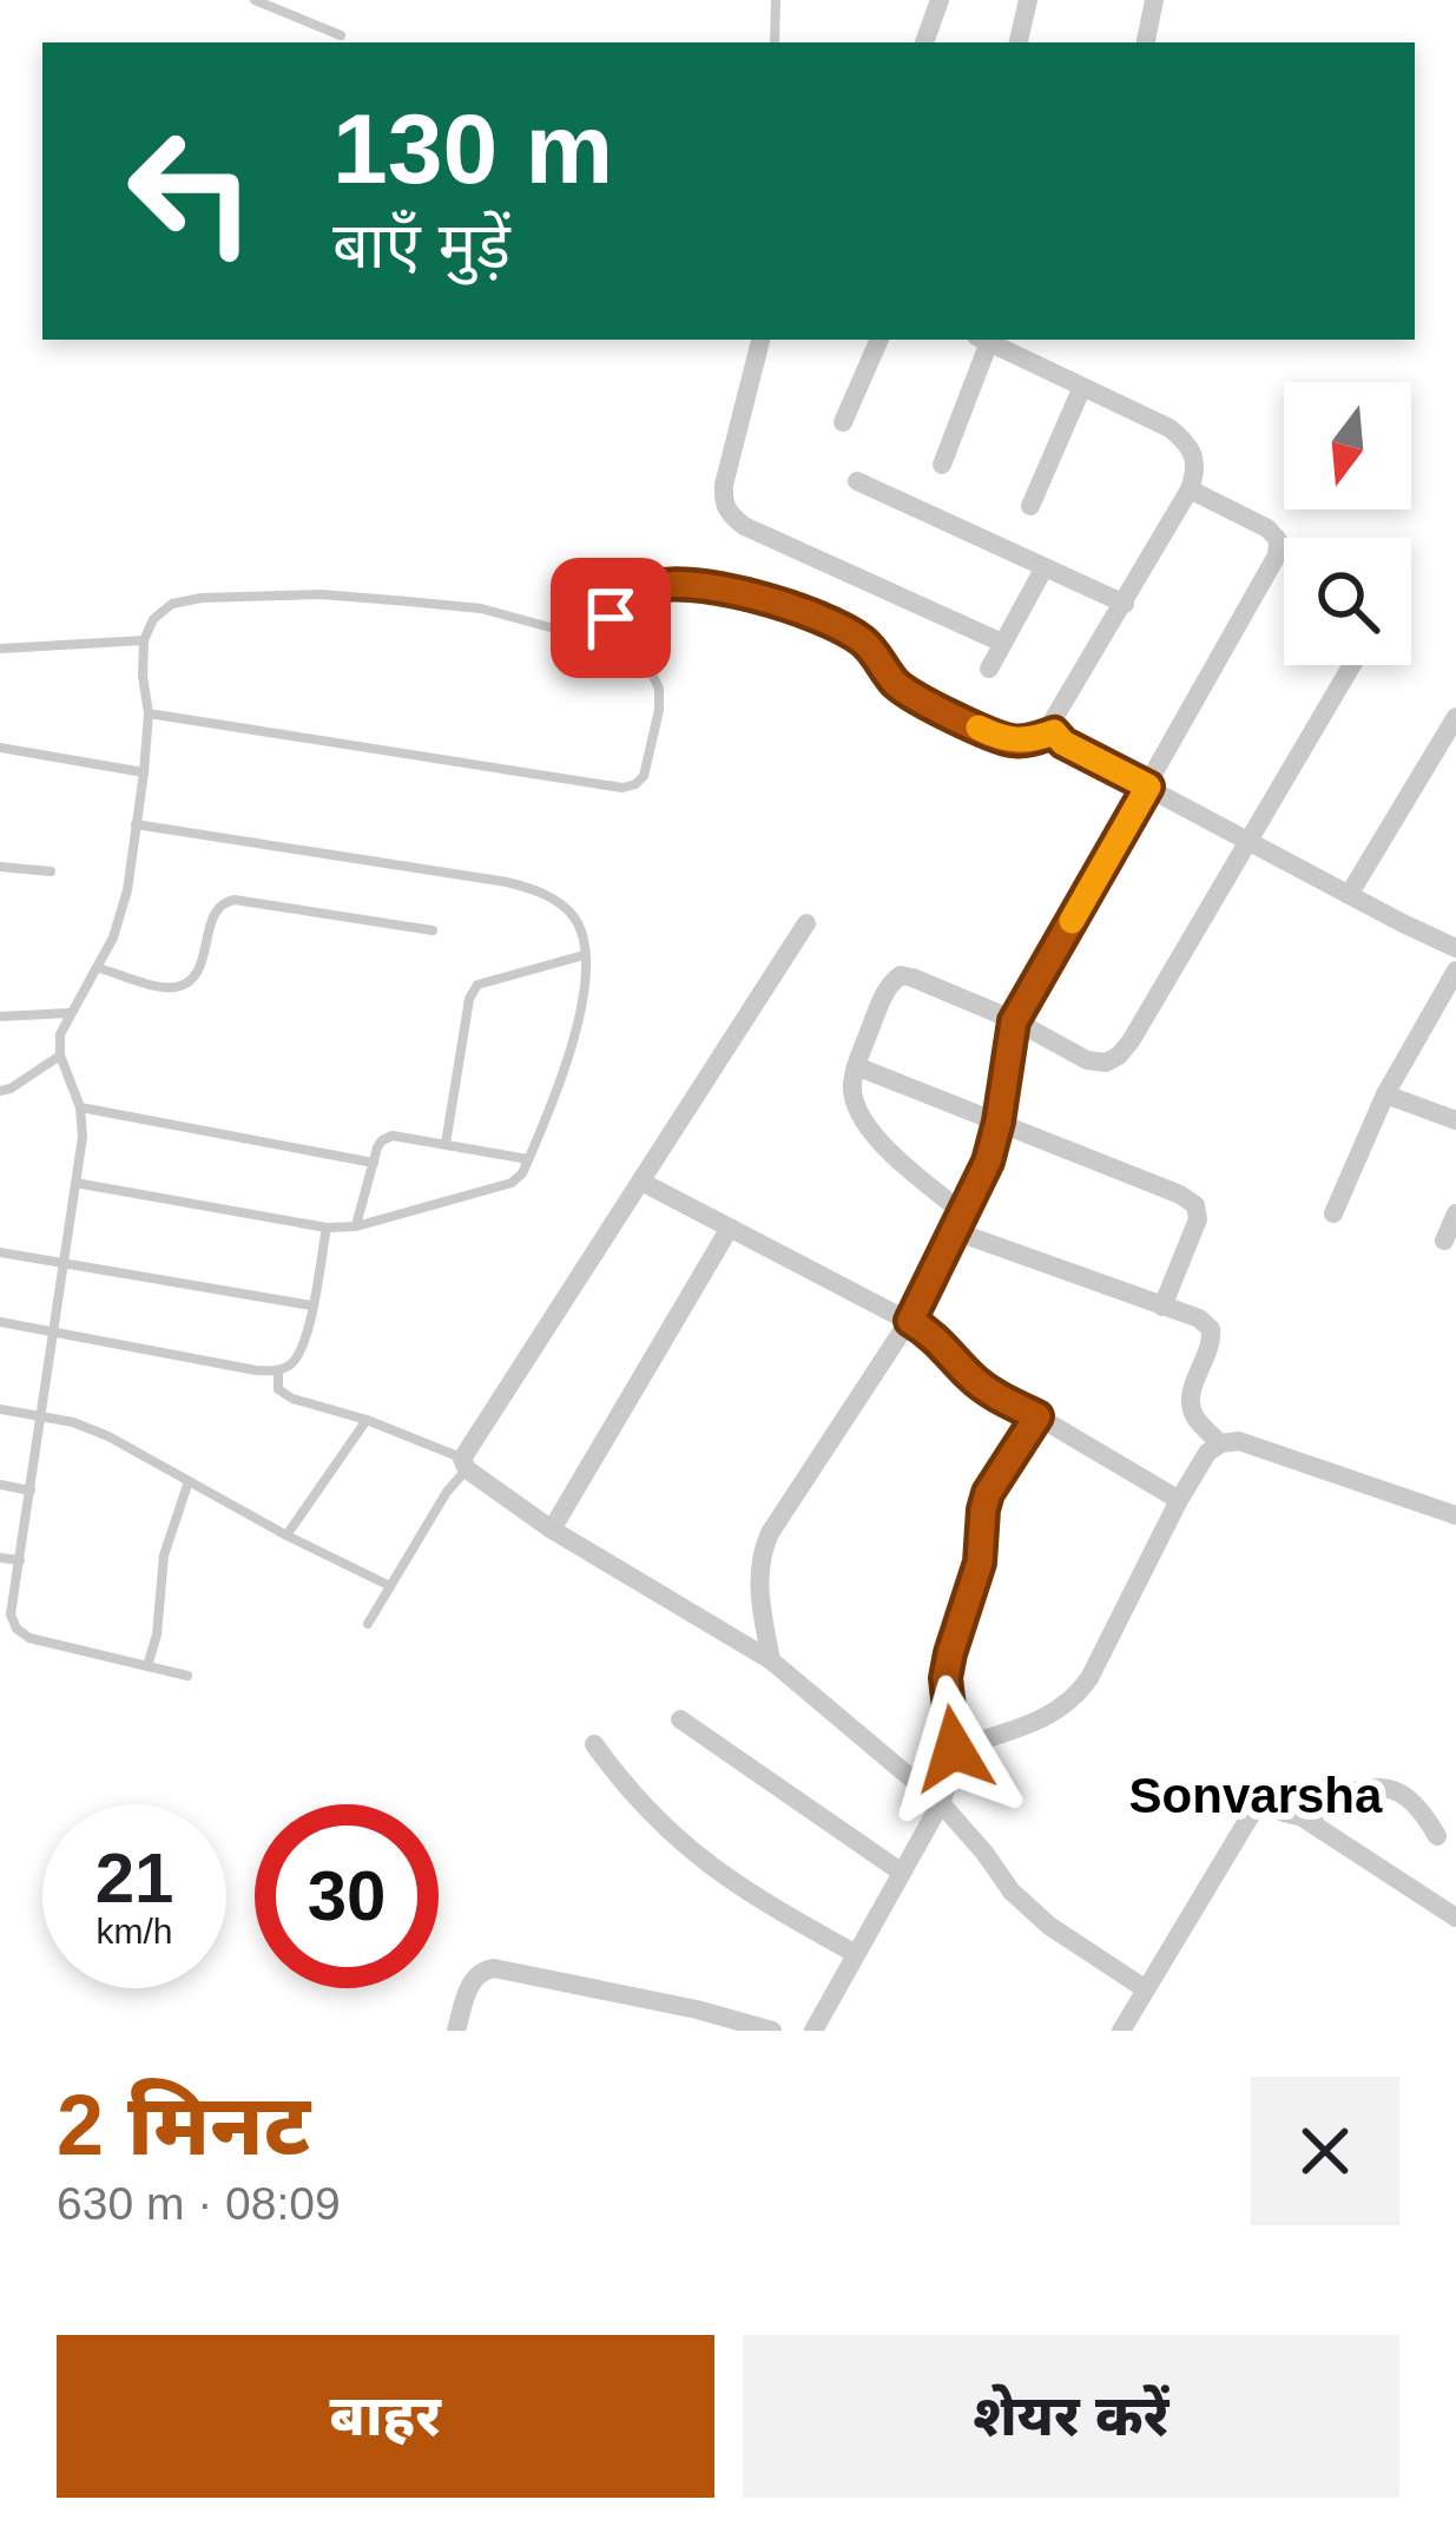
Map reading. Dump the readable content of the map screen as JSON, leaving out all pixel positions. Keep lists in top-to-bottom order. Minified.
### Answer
{"districts":["Sonvarsha"],"north":"bottom","page":{"turn":["130 m","बाएँ मुड़ें"],"speed":"21 km/h","limit":"30","heading":["2 मिनट","630 m · 08:09"],"buttons":["बाहर","शेयर करें"]}}
